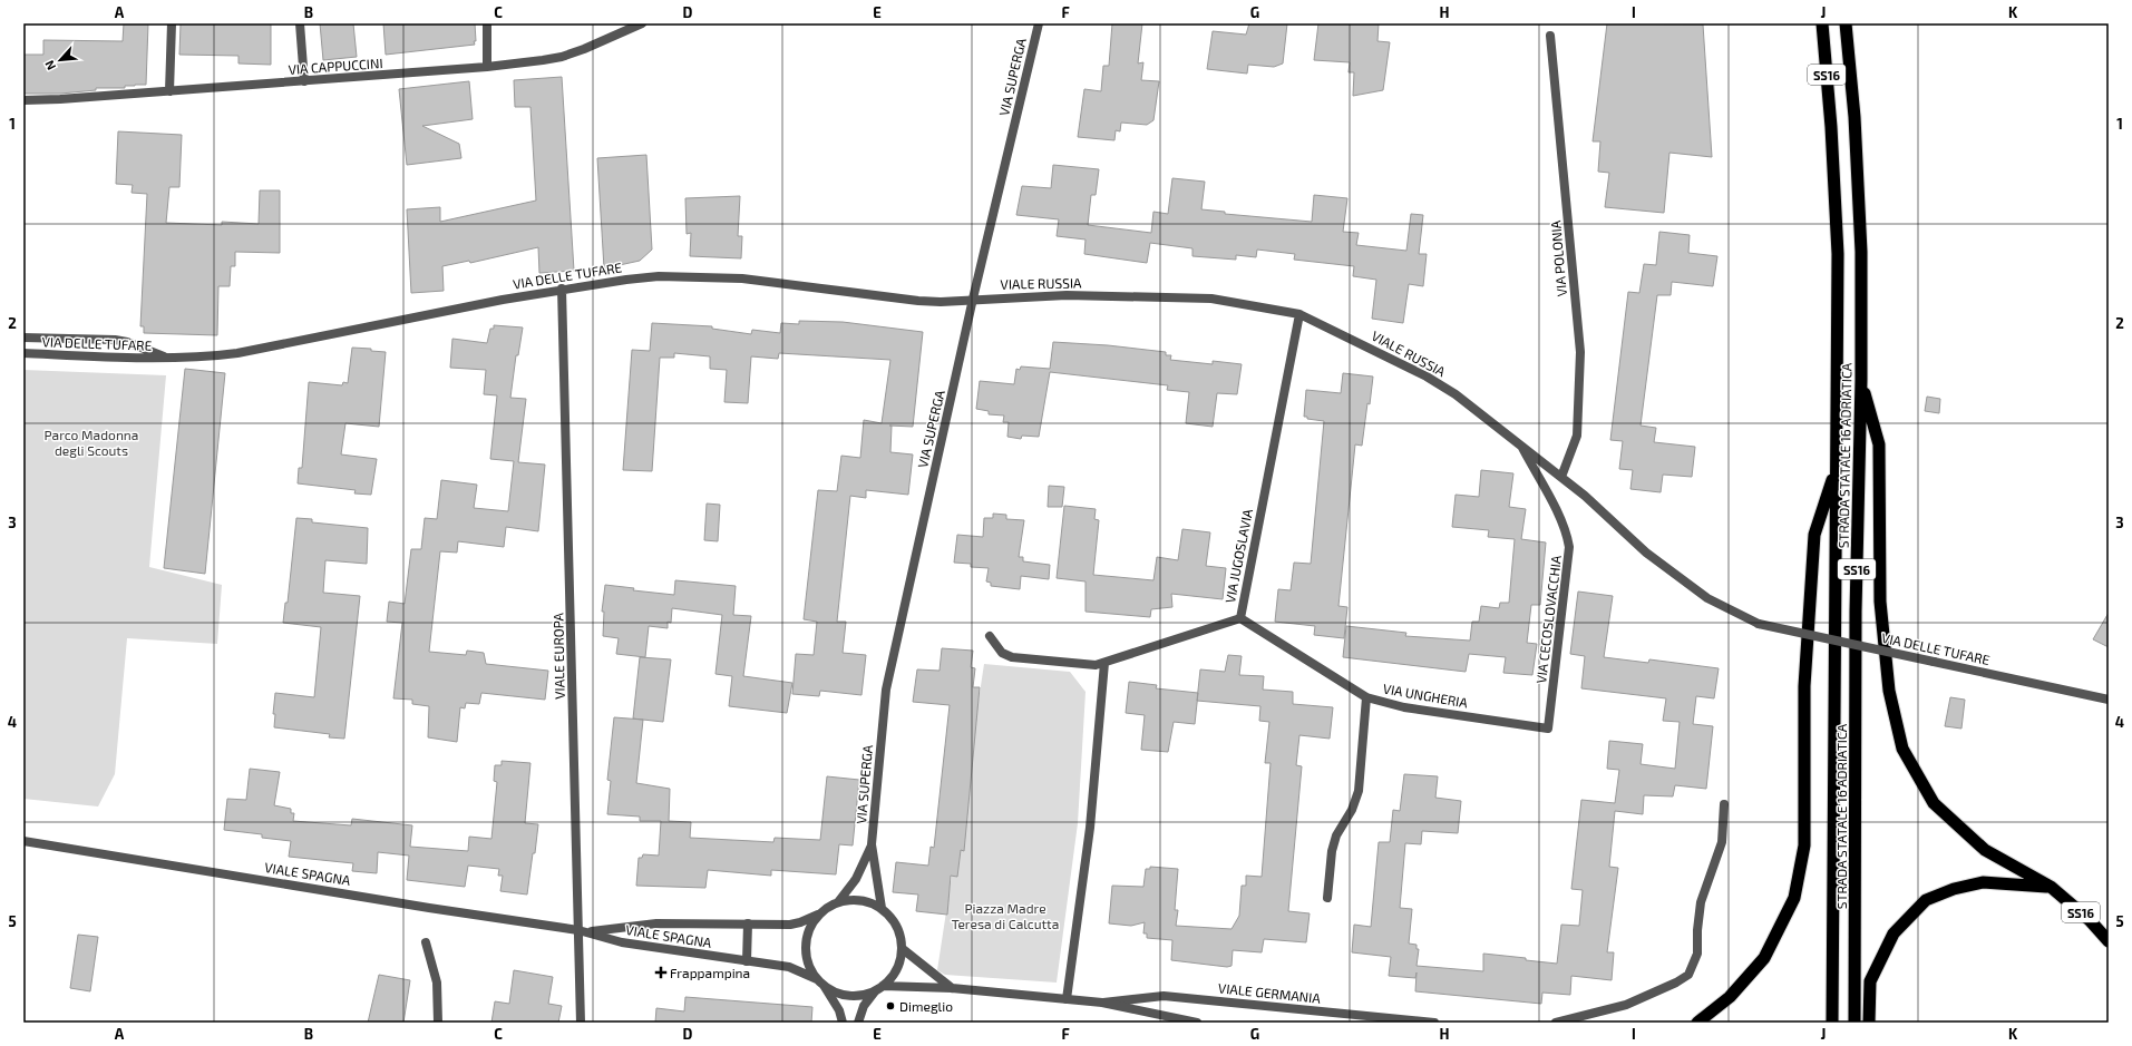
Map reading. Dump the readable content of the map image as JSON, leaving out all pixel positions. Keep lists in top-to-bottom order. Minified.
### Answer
{"streets":{"highway":["SS16","STRADA STATALE 16 ADRIATICA"],"street":["VIA CAPPUCCINI","VIA SUPERGA","VIA POLONIA","VIA DELLE TUFARE","VIALE RUSSIA","VIA JUGOSLAVIA","VIA CECOSLOVACCHIA","VIALE EUROPA","VIA UNGHERIA","VIALE SPAGNA","VIALE GERMANIA"]},"crossings":[["SS16","STRADA STATALE 16 ADRIATICA"],["VIA SUPERGA","VIA DELLE TUFARE"],["VIA SUPERGA","VIALE RUSSIA"],["VIA SUPERGA","VIALE SPAGNA"],["VIA SUPERGA","VIALE GERMANIA"],["VIA POLONIA","VIALE RUSSIA"],["VIA DELLE TUFARE","VIALE RUSSIA"],["VIA DELLE TUFARE","VIALE EUROPA"],["VIALE RUSSIA","VIA JUGOSLAVIA"],["VIALE RUSSIA","VIA CECOSLOVACCHIA"],["VIA JUGOSLAVIA","VIA UNGHERIA"],["VIA CECOSLOVACCHIA","VIA UNGHERIA"],["VIALE EUROPA","VIALE SPAGNA"],["VIALE SPAGNA","VIALE GERMANIA"]],"parks":["Parco Madonna degli Scouts","Piazza Madre Teresa di Calcutta"],"places":{"health":["Frappampina"],"other":["Dimeglio"]},"north":"bottom left","grid":{"columns":["A","B","C","D","E","F","G","H","I","J","K"],"rows":["1","2","3","4","5"]}}
